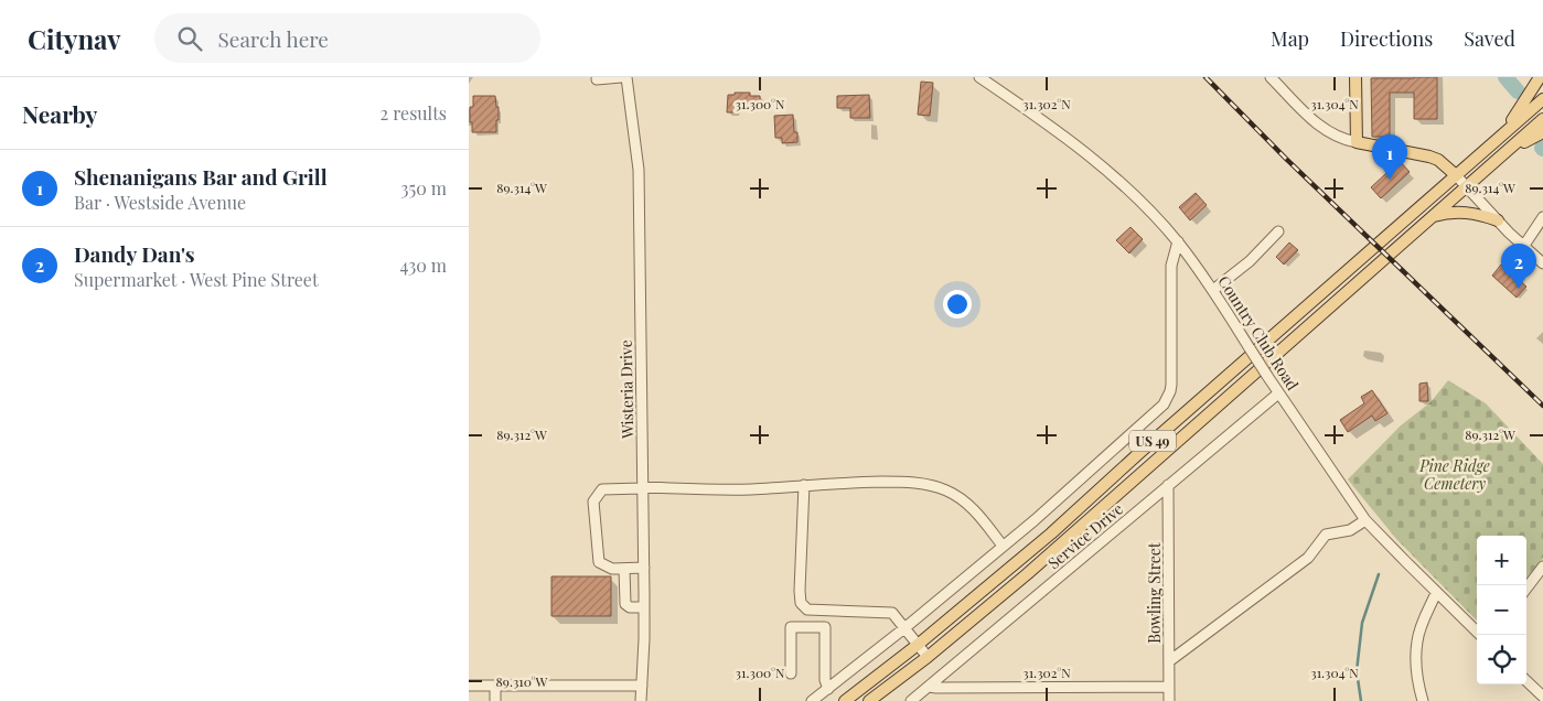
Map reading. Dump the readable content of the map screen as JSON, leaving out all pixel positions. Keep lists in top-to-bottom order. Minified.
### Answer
{"streets":{"main road":["US 49"],"street":["Country Club Road","Wisteria Drive","Service Drive","Bowling Street"]},"crossings":[["Country Club Road","Service Drive"],["Service Drive","Bowling Street"]],"parks":["Pine Ridge Cemetery"],"page":{"header":"Citynav","search":"Search here","nav":["Map","Directions","Saved"],"heading":["Nearby","2 results"],"pins":["1","2"],"list":[{"mark":"1","name":"Shenanigans Bar and Grill","note":"Bar · Westside Avenue","value":"350 m"},{"mark":"2","name":"Dandy Dan's","note":"Supermarket · West Pine Street","value":"430 m"}],"map_buttons":["+","−"]},"coordinates":["31.300°N","31.302°N","31.304°N","89.314°W","89.312°W","89.310°W"]}
